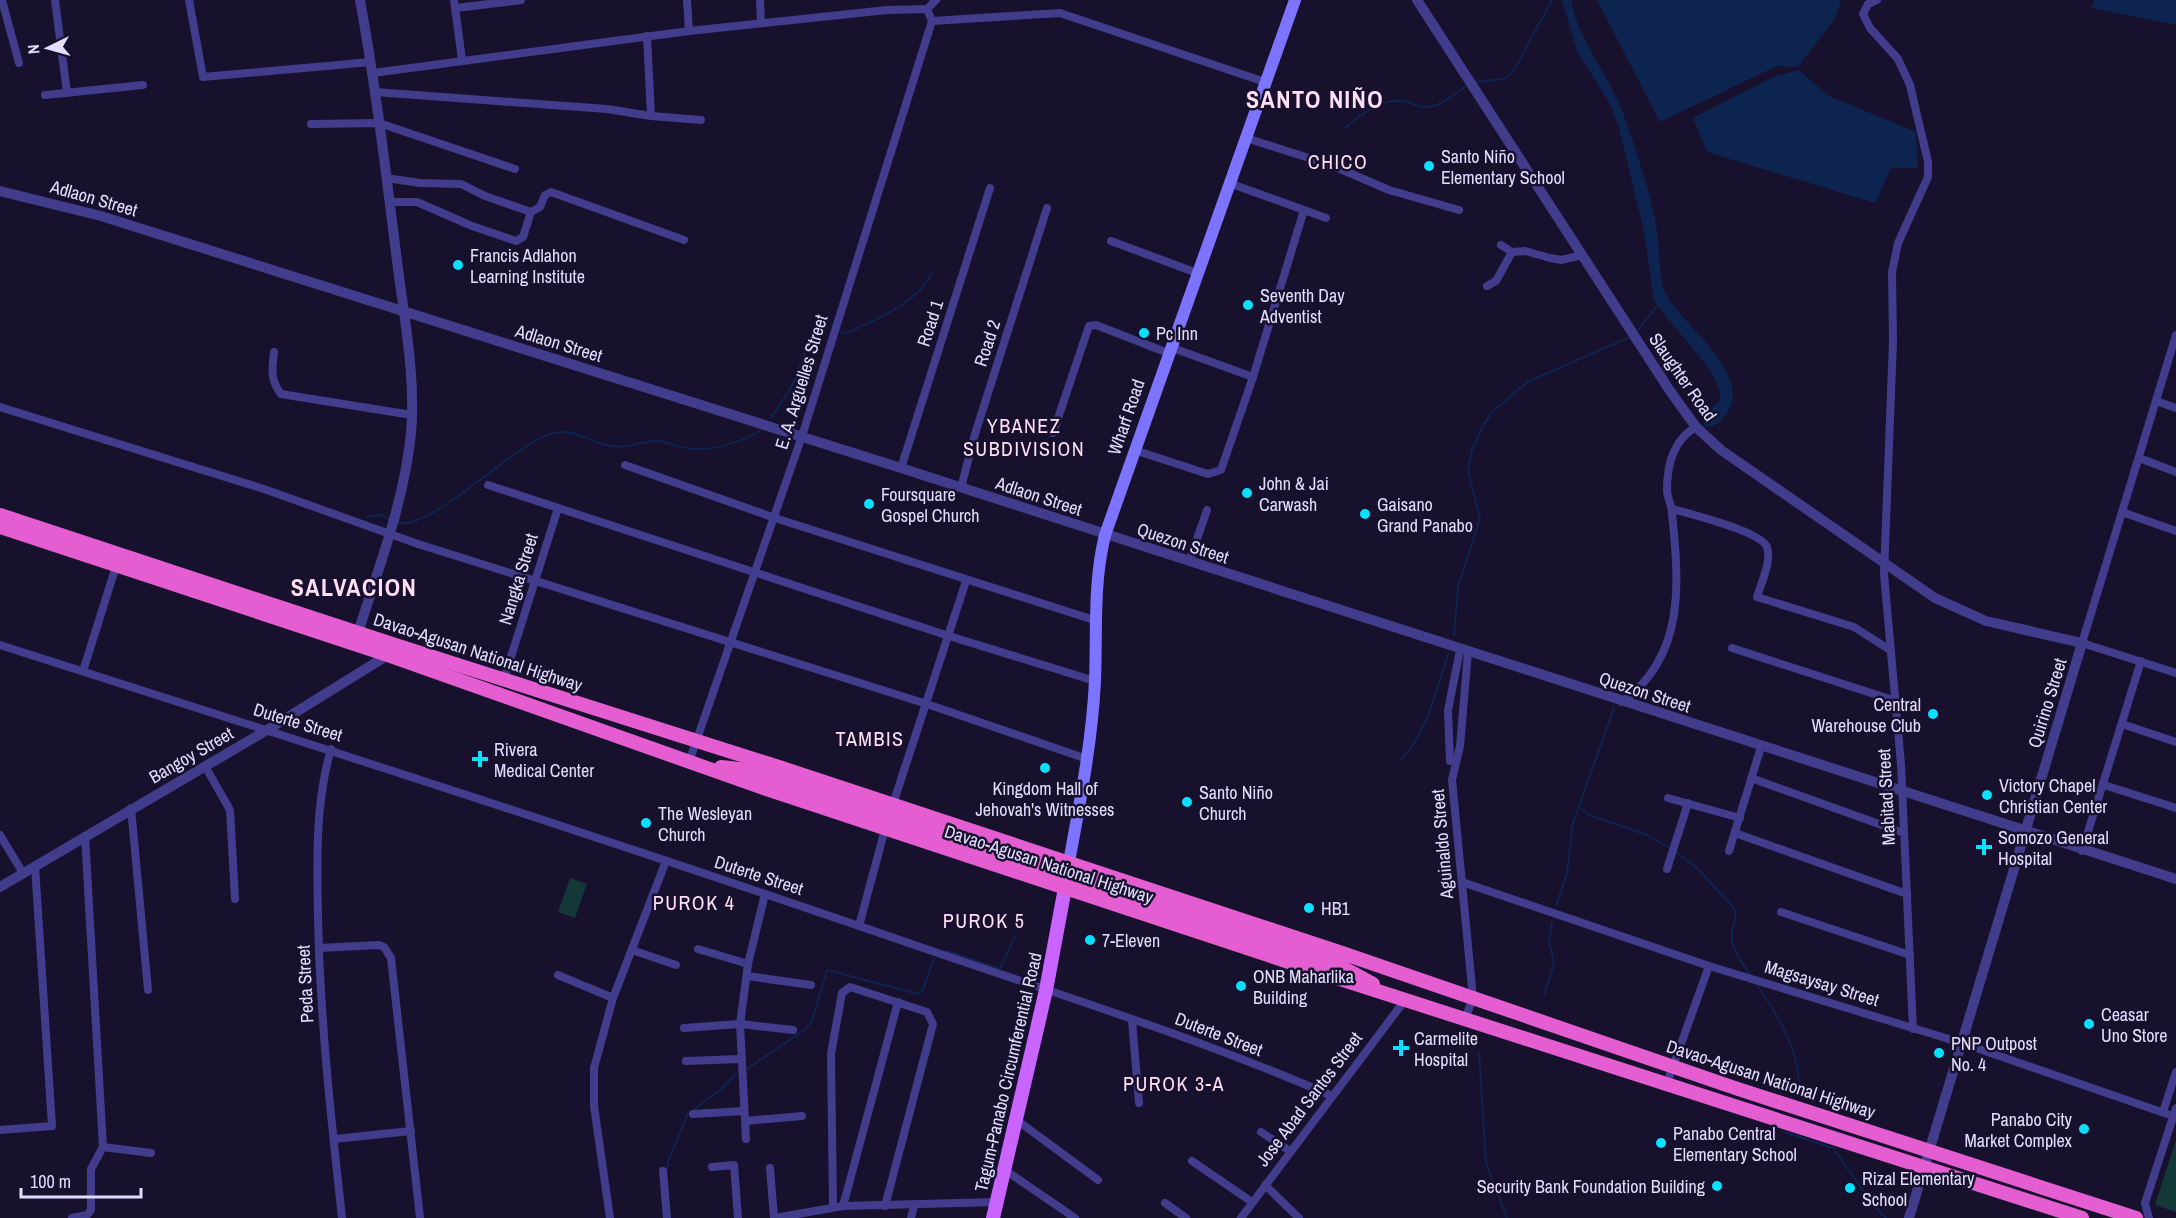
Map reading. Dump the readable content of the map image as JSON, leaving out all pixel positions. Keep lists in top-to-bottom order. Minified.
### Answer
{"streets":{"highway":["Davao-Agusan National Highway"],"main road":["Wharf Road","Tagum-Panabo Circumferential Road"],"street":["Adlaon Street","Road 1","Road 2","Slaughter Road","E. A. Arguelles Street","Quezon Street","Nangka Street","Quirino Street","Duterte Street","Bangoy Street","Mabitad Street","Aguinaldo Street","Magsaysay Street","Peda Street","Jose Abad Santos Street"]},"crossings":[["Adlaon Street","Road 1"],["Adlaon Street","Road 2"],["Adlaon Street","E. A. Arguelles Street"],["Adlaon Street","Wharf Road"],["Adlaon Street","Quezon Street"],["Slaughter Road","Quirino Street"],["Slaughter Road","Mabitad Street"],["E. A. Arguelles Street","Davao-Agusan National Highway"],["Wharf Road","Quezon Street"],["Wharf Road","Davao-Agusan National Highway"],["Wharf Road","Tagum-Panabo Circumferential Road"],["Quezon Street","Quirino Street"],["Quezon Street","Mabitad Street"],["Quezon Street","Aguinaldo Street"],["Nangka Street","Davao-Agusan National Highway"],["Davao-Agusan National Highway","Quirino Street"],["Davao-Agusan National Highway","Bangoy Street"],["Davao-Agusan National Highway","Aguinaldo Street"],["Davao-Agusan National Highway","Tagum-Panabo Circumferential Road"],["Davao-Agusan National Highway","Jose Abad Santos Street"],["Quirino Street","Magsaysay Street"],["Duterte Street","Bangoy Street"],["Duterte Street","Peda Street"],["Duterte Street","Tagum-Panabo Circumferential Road"],["Duterte Street","Jose Abad Santos Street"],["Mabitad Street","Magsaysay Street"],["Aguinaldo Street","Magsaysay Street"]],"districts":["SANTO NIÑO","CHICO","YBANEZ SUBDIVISION","SALVACION","TAMBIS","PUROK 4","PUROK 5","PUROK 3-A"],"places":{"other":["Santo Niño Elementary School","Francis Adlahon Learning Institute","Seventh Day Adventist","Pc Inn","John & Jai Carwash","Foursquare Gospel Church","Gaisano Grand Panabo","Central Warehouse Club","Kingdom Hall of Jehovah's Witnesses","Victory Chapel Christian Center","Santo Niño Church","The Wesleyan Church","HB1","7-Eleven","ONB Maharlika Building","Ceasar Uno Store","PNP Outpost No. 4","Panabo City Market Complex","Panabo Central Elementary School","Security Bank Foundation Building","Rizal Elementary School"],"health":["Rivera Medical Center","Somozo General Hospital","Carmelite Hospital"]},"scale_bar":"100 m","north":"left"}
